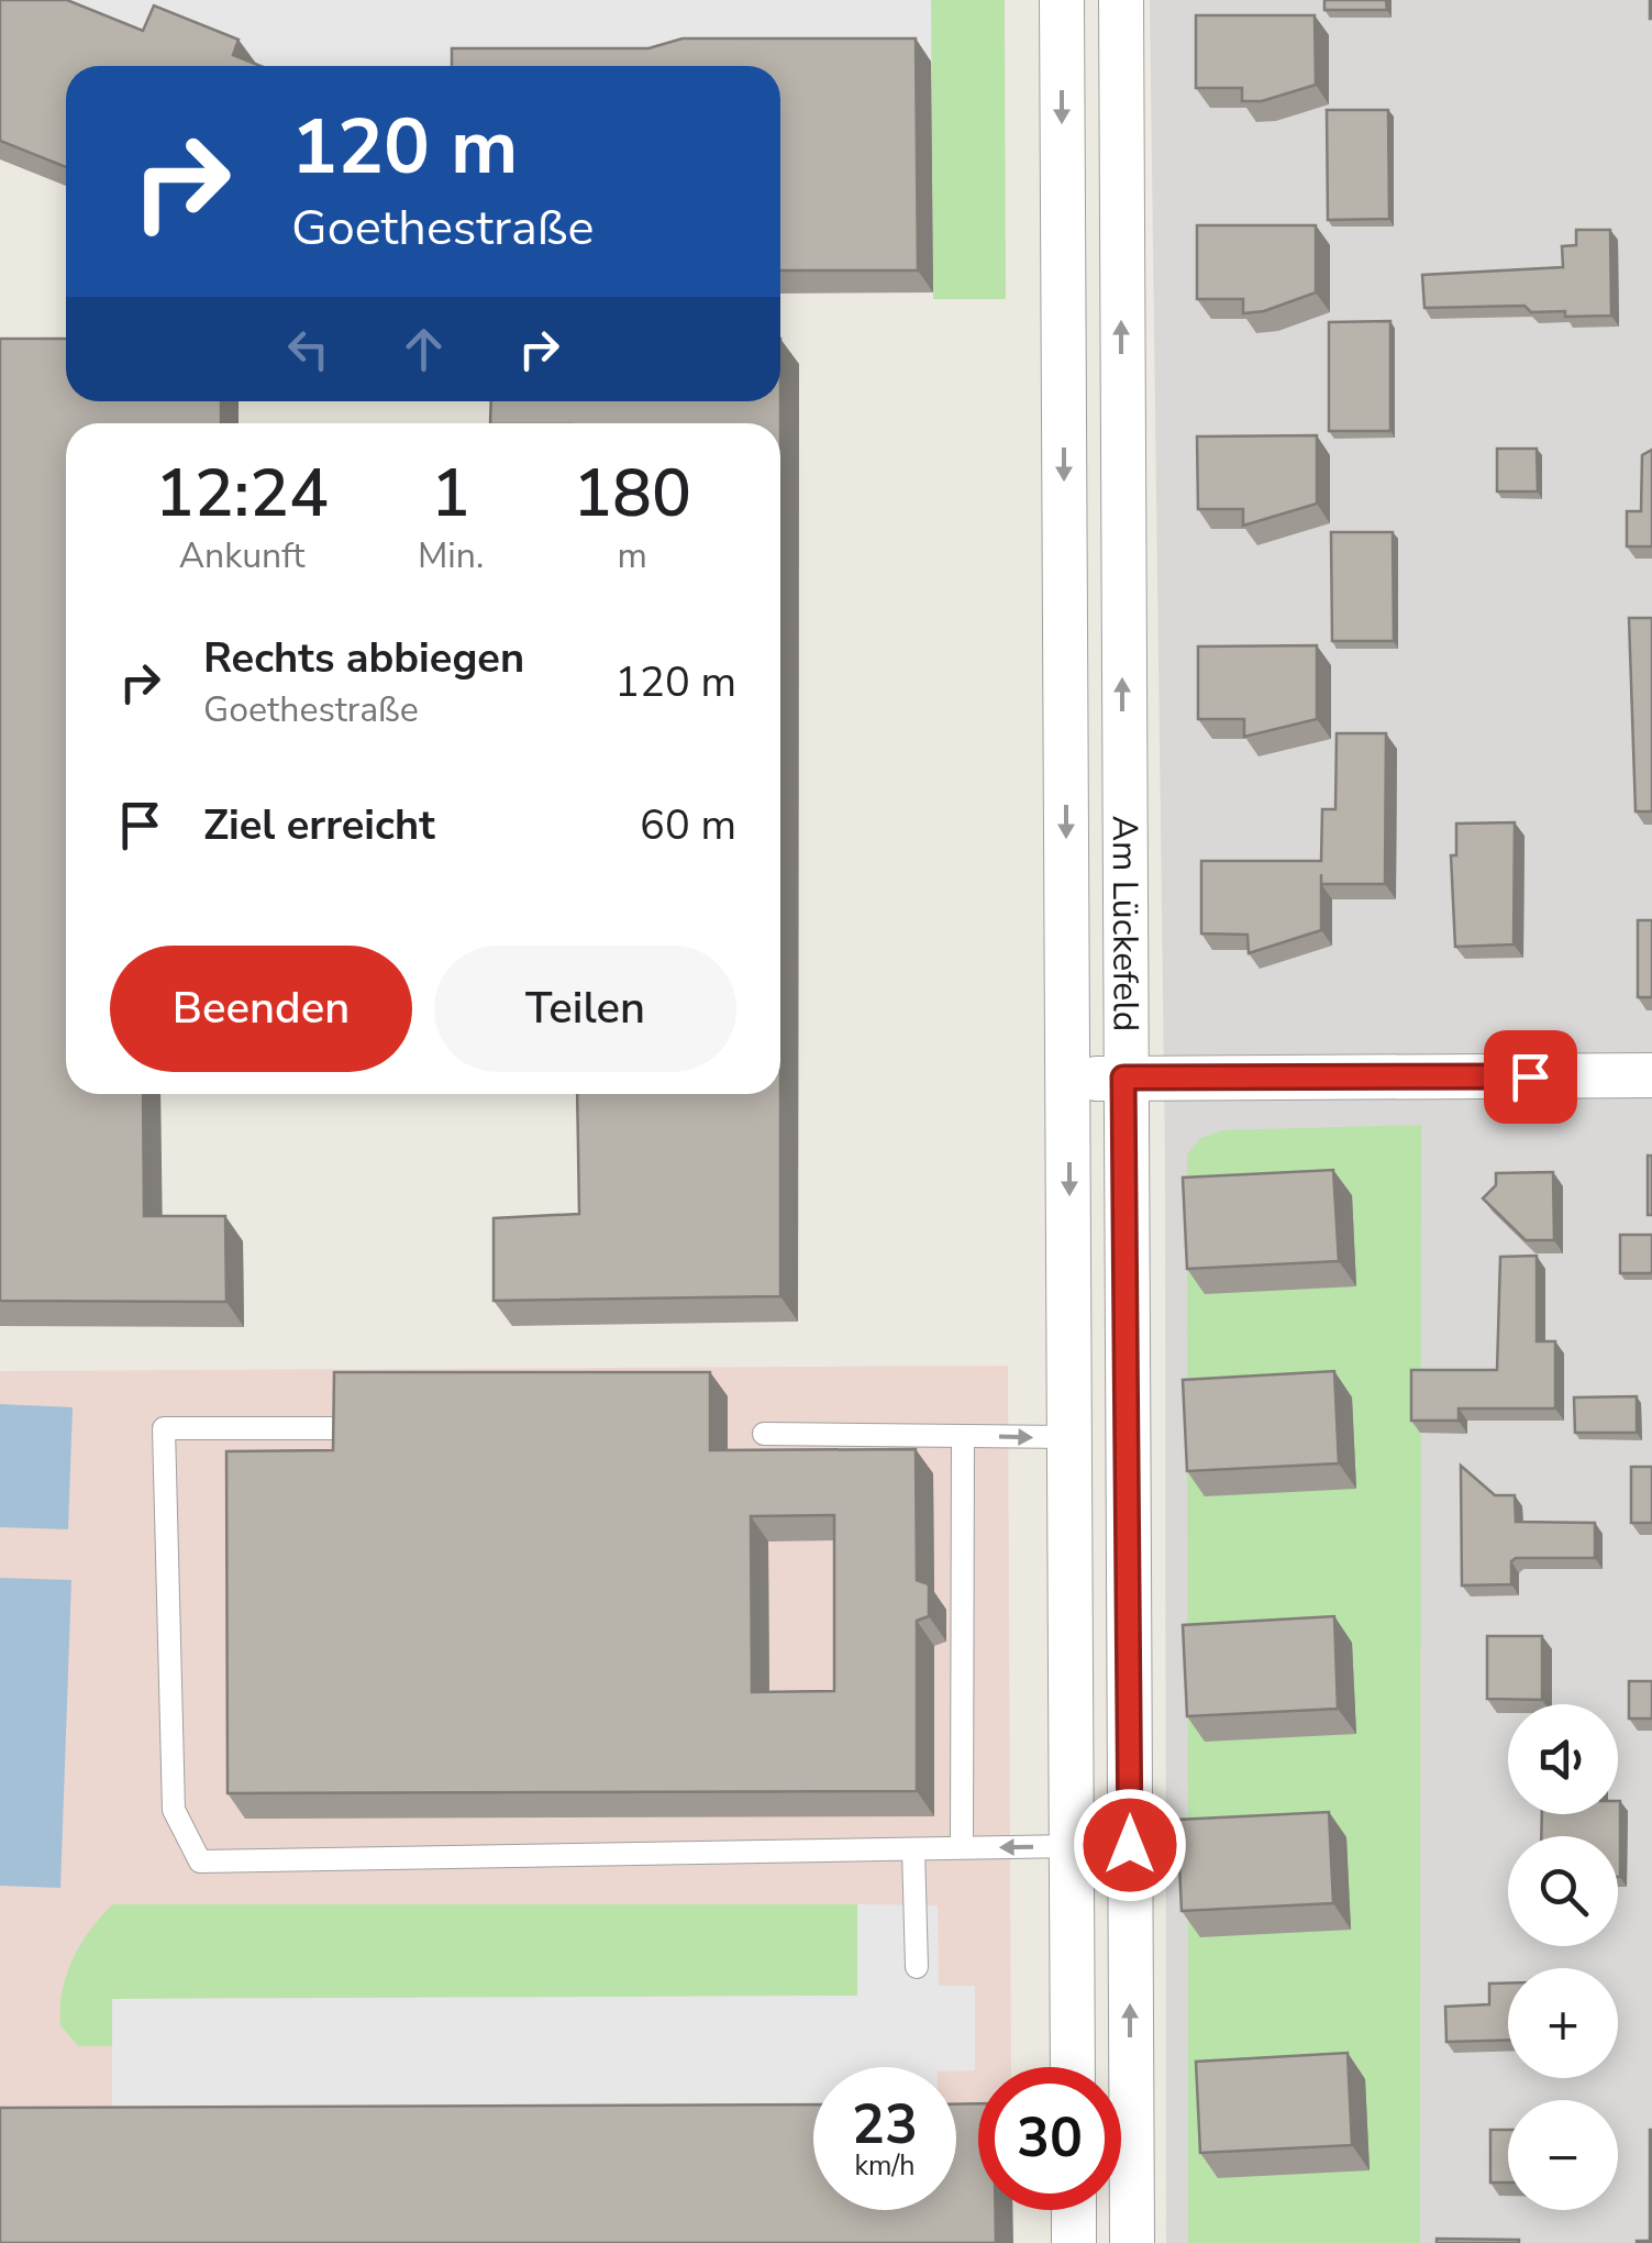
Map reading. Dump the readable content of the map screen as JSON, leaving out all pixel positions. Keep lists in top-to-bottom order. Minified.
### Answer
{"streets":{"street":["Am Lückefeld"]},"page":{"turn":["120 m","Goethestraße"],"eta":["12:24","Ankunft","1","Min.","180","m"],"list":[{"name":"Rechts abbiegen","note":"Goethestraße","value":"120 m"},{"name":"Ziel erreicht","value":"60 m"}],"buttons":["Beenden","Teilen"],"map_buttons":["+","−"],"speed":"23 km/h","limit":"30"}}
